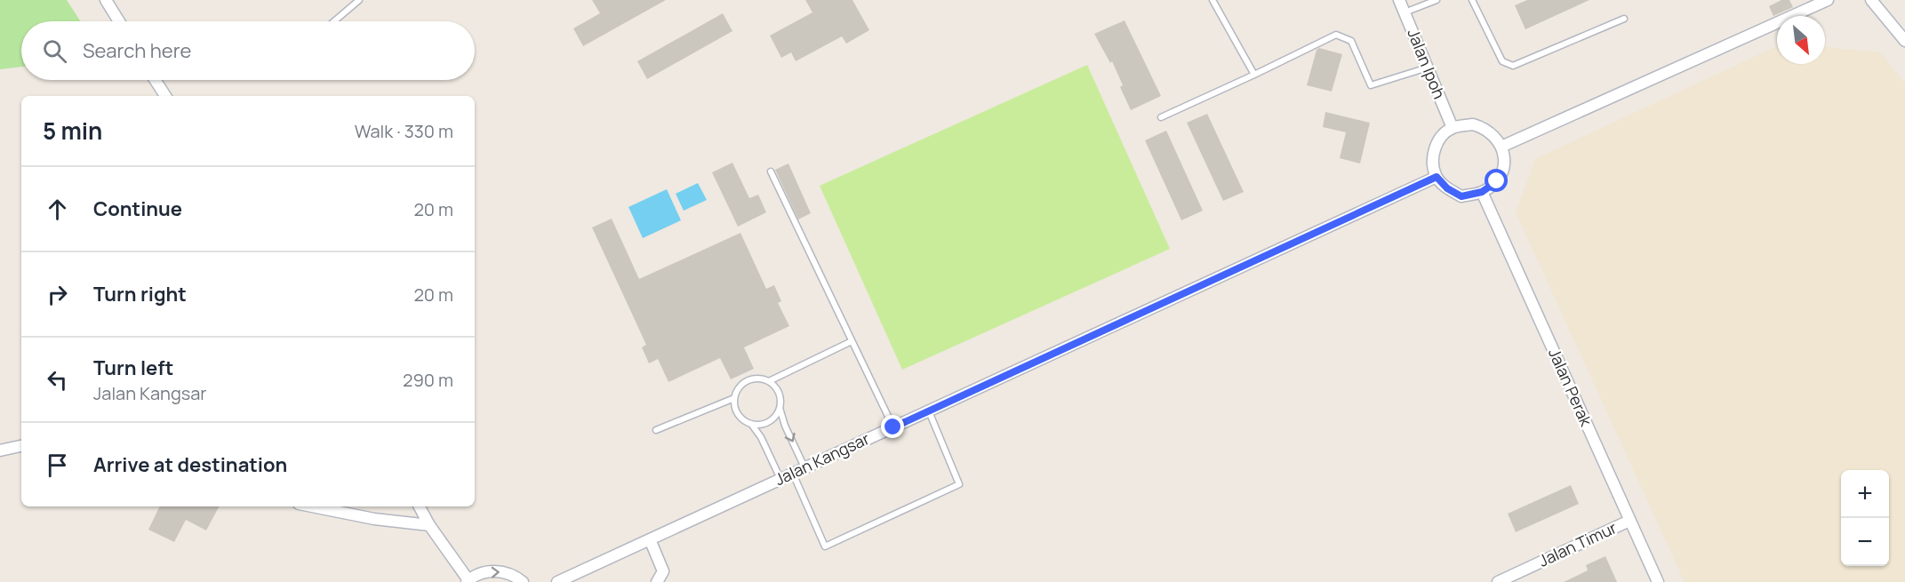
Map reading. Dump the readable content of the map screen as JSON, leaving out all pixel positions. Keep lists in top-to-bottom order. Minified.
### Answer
{"streets":{"street":["Jalan Ipoh","Jalan Perak","Jalan Kangsar","Jalan Timur"]},"crossings":[["Jalan Ipoh","Jalan Perak"],["Jalan Ipoh","Jalan Kangsar"],["Jalan Perak","Jalan Kangsar"],["Jalan Perak","Jalan Timur"]],"north":"bottom right","page":{"search":"Search here","heading":["5 min","Walk · 330 m"],"list":[["Continue","20 m"],["Turn right","20 m"],["Turn left","Jalan Kangsar","290 m"],"Arrive at destination"],"map_buttons":["+","−"]}}
